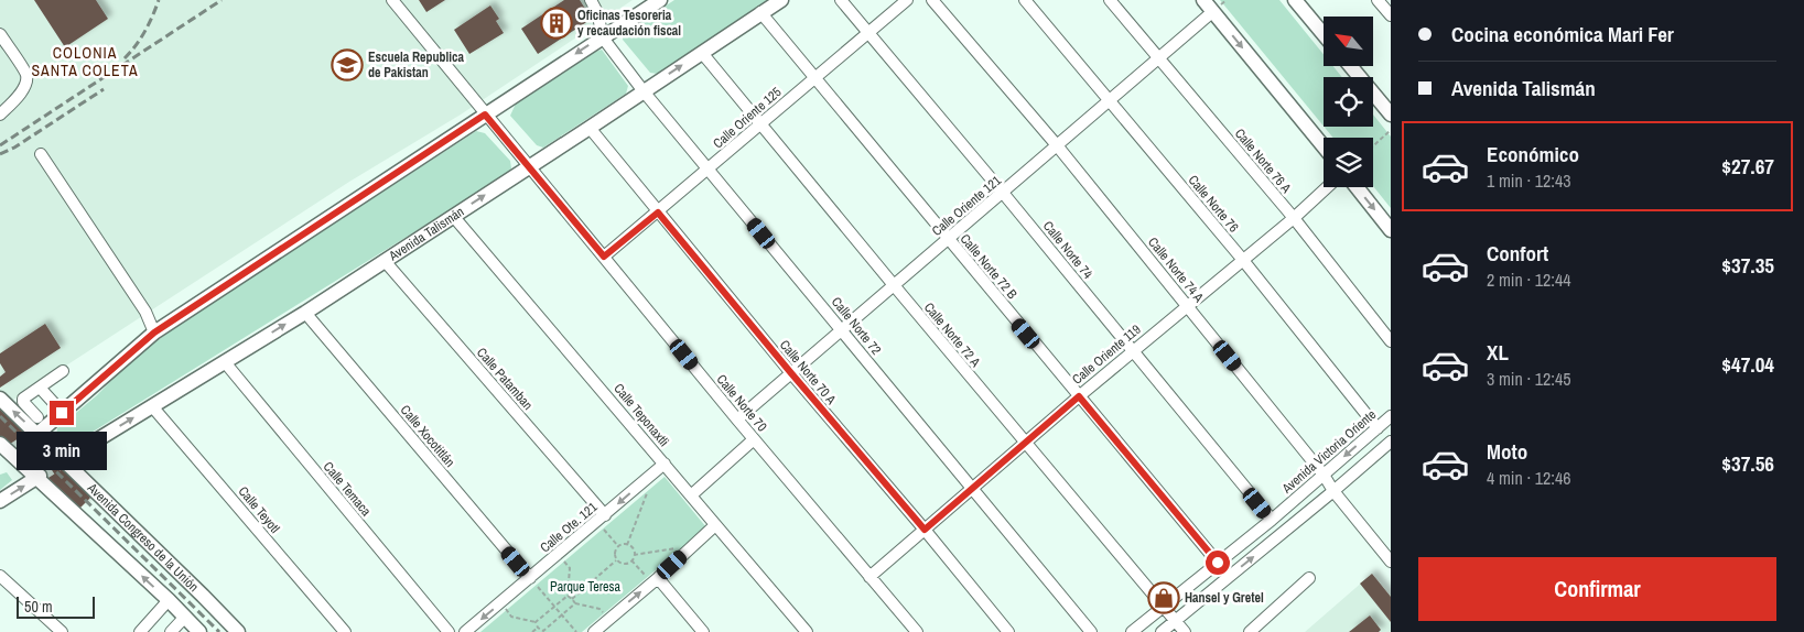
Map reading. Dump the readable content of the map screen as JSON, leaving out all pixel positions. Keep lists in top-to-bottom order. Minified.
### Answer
{"streets":{"main road":["Avenida Talismán","Avenida Congreso de la Unión"],"street":["Calle Oriente 125","Calle Norte 76 A","Calle Norte 76","Calle Oriente 121","Calle Norte 74","Calle Norte 72 B","Calle Norte 74 A","Calle Norte 72","Calle Norte 72 A","Calle Oriente 119","Calle Norte 70 A","Calle Patamban","Calle Norte 70","Calle Teponaxtli","Calle Xocotitlán","Avenida Victoria Oriente","Calle Temaca","Calle Teyotl","Calle Ote. 121"]},"crossings":[["Calle Oriente 125","Calle Norte 74"],["Calle Oriente 125","Calle Norte 72 B"],["Calle Oriente 125","Calle Norte 72"],["Calle Oriente 125","Calle Norte 72 A"],["Calle Oriente 125","Calle Norte 70 A"],["Calle Oriente 125","Calle Norte 70"],["Calle Norte 76 A","Calle Oriente 121"],["Calle Norte 76 A","Calle Oriente 119"],["Calle Norte 76","Calle Oriente 121"],["Calle Norte 76","Calle Oriente 119"],["Calle Norte 76","Avenida Victoria Oriente"],["Calle Oriente 121","Calle Norte 74"],["Calle Oriente 121","Calle Norte 72 B"],["Calle Oriente 121","Calle Norte 74 A"],["Calle Oriente 121","Calle Norte 72"],["Calle Oriente 121","Calle Norte 72 A"],["Calle Oriente 121","Calle Norte 70 A"],["Calle Oriente 121","Calle Norte 70"],["Avenida Talismán","Calle Norte 72 B"],["Avenida Talismán","Calle Norte 72"],["Avenida Talismán","Calle Norte 72 A"],["Avenida Talismán","Calle Norte 70 A"],["Avenida Talismán","Calle Patamban"],["Avenida Talismán","Calle Norte 70"],["Avenida Talismán","Calle Teponaxtli"],["Avenida Talismán","Calle Xocotitlán"],["Avenida Talismán","Calle Temaca"],["Avenida Talismán","Calle Teyotl"],["Avenida Talismán","Avenida Congreso de la Unión"],["Calle Norte 74","Calle Oriente 119"],["Calle Norte 74","Avenida Victoria Oriente"],["Calle Norte 72 B","Calle Oriente 119"],["Calle Norte 72 B","Avenida Victoria Oriente"],["Calle Norte 74 A","Calle Oriente 119"],["Calle Norte 74 A","Avenida Victoria Oriente"],["Calle Norte 72","Calle Oriente 119"],["Calle Norte 72 A","Calle Oriente 119"],["Calle Norte 72 A","Avenida Victoria Oriente"],["Calle Oriente 119","Calle Norte 70 A"],["Calle Oriente 119","Calle Norte 70"],["Calle Patamban","Calle Ote. 121"],["Calle Teponaxtli","Calle Ote. 121"],["Calle Xocotitlán","Calle Ote. 121"]],"districts":["COLONIA SANTA COLETA"],"parks":["Parque Teresa"],"places":{"building":["Oficinas Tesoreria y recaudación fiscal"],"school or university":["Escuela Republica de Pakistan"],"shop":["Hansel y Gretel"]},"scale_bar":"50 m","north":"top left","page":{"banner":["Cocina económica Mari Fer","Avenida Talismán"],"list":[{"name":"Económico","note":"1 min · 12:43","value":"$27.67"},{"name":"Confort","note":"2 min · 12:44","value":"$37.35"},{"name":"XL","note":"3 min · 12:45","value":"$47.04"},{"name":"Moto","note":"4 min · 12:46","value":"$37.56"}],"bubble":"3 min","buttons":"Confirmar","scale":"50 m"}}
